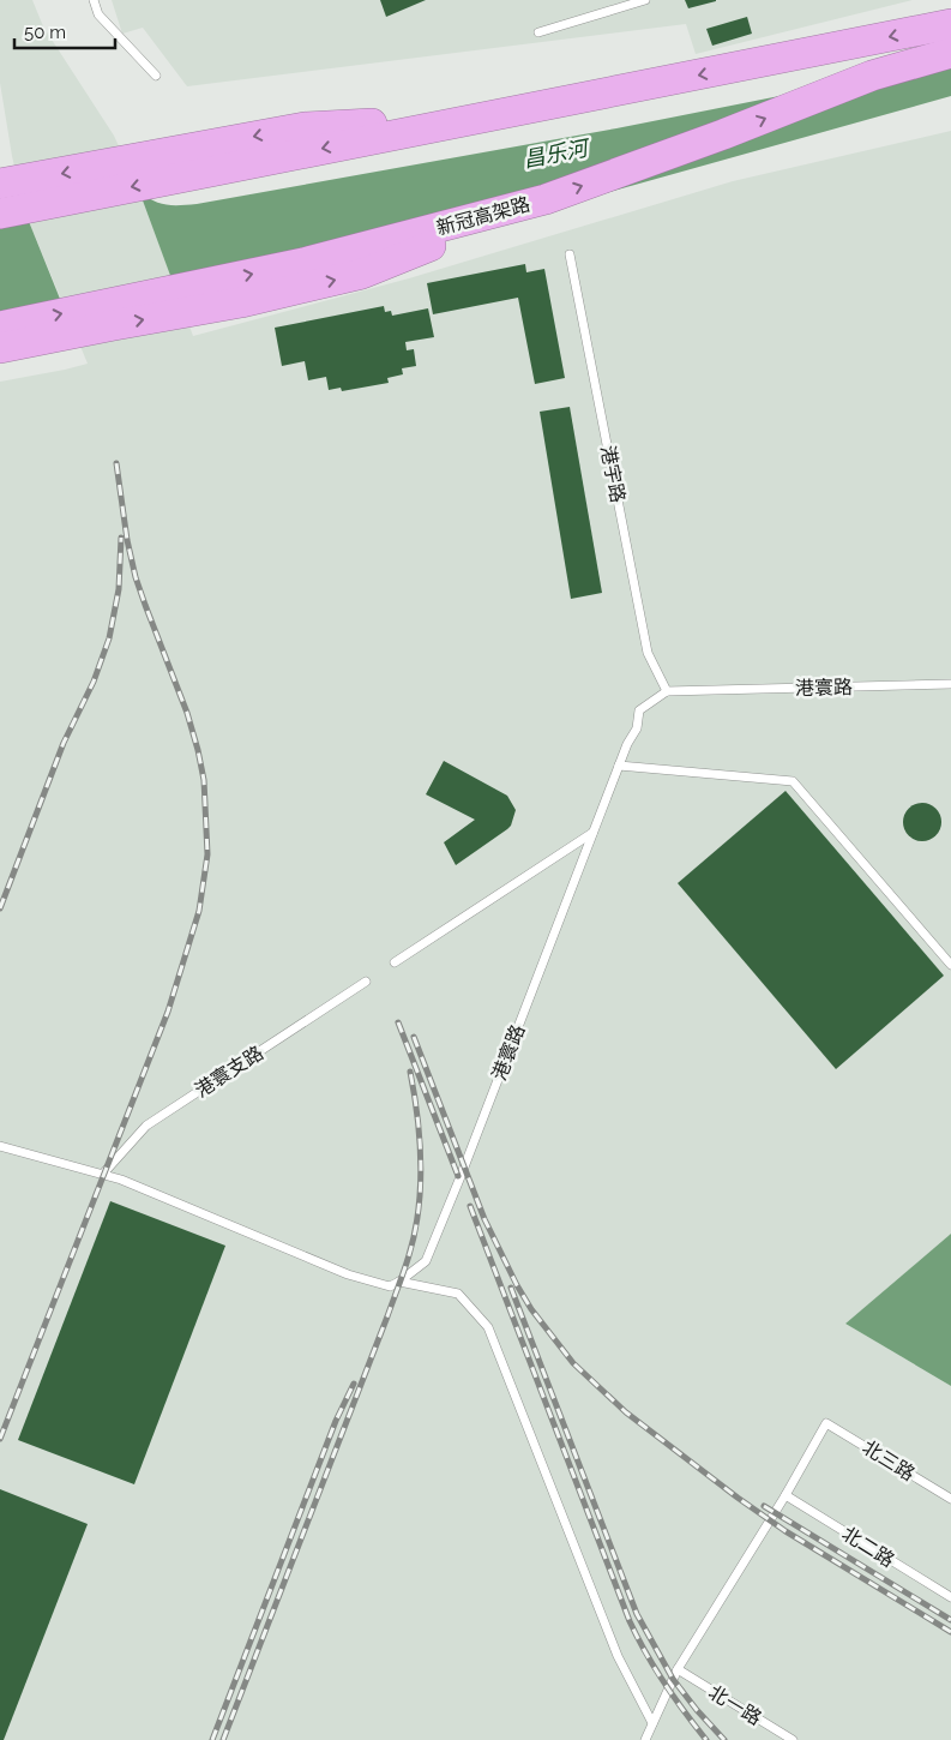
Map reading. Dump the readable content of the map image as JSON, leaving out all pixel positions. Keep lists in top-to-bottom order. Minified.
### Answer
{"streets":{"highway":["新冠高架路"],"lane":["港宇路","港寰路","港寰支路","北三路","北二路","北一路"]},"crossings":[["港宇路","港寰路"],["北三路","北二路"]],"water":["昌乐河"],"scale_bar":"50 m"}
